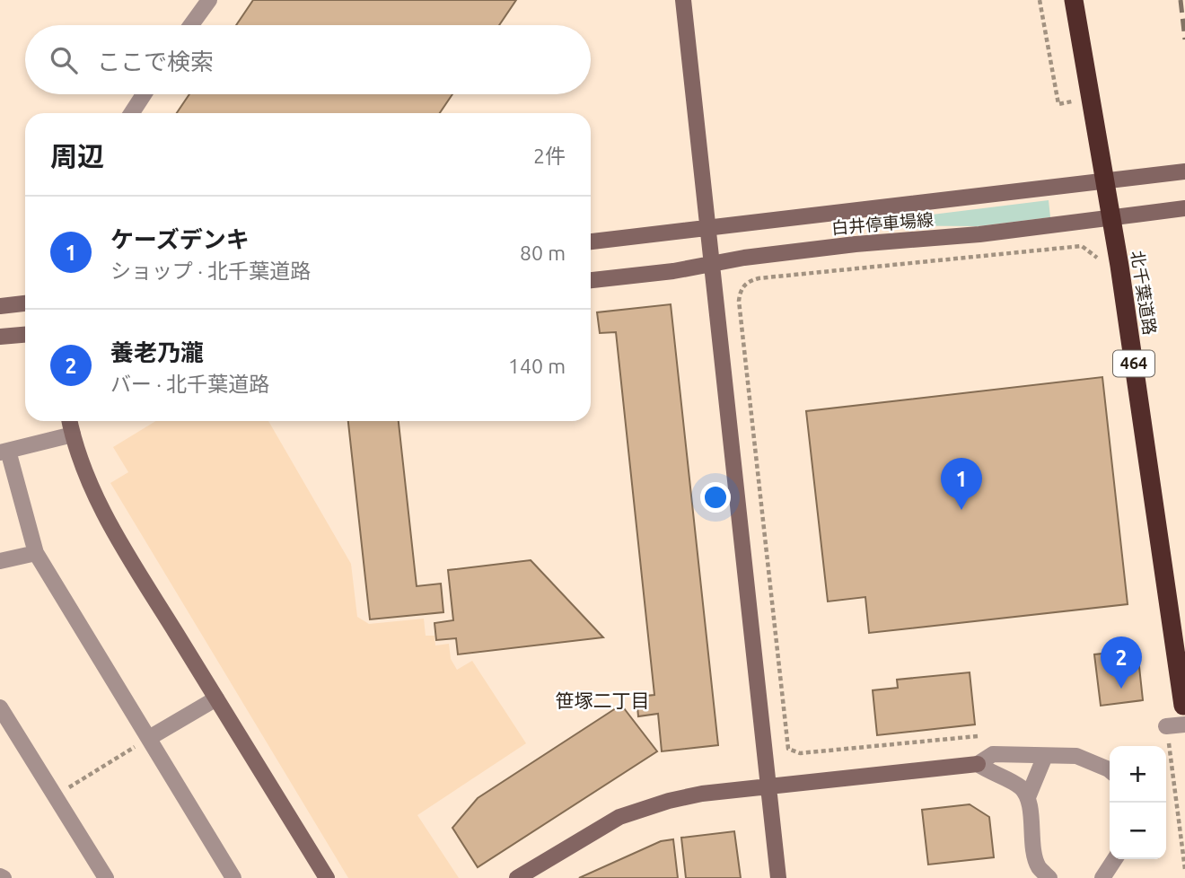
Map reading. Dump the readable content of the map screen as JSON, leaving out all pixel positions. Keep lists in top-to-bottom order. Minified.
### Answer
{"streets":{"highway":["北千葉道路","464"],"street":["白井停車場線"]},"crossings":[["白井停車場線","北千葉道路"]],"districts":["笹塚二丁目"],"page":{"search":"ここで検索","heading":["周辺","2件"],"list":[{"mark":"1","name":"ケーズデンキ","note":"ショップ · 北千葉道路","value":"80 m"},{"mark":"2","name":"養老乃瀧","note":"バー · 北千葉道路","value":"140 m"}],"pins":["1","2"],"map_buttons":["+","−"]}}
